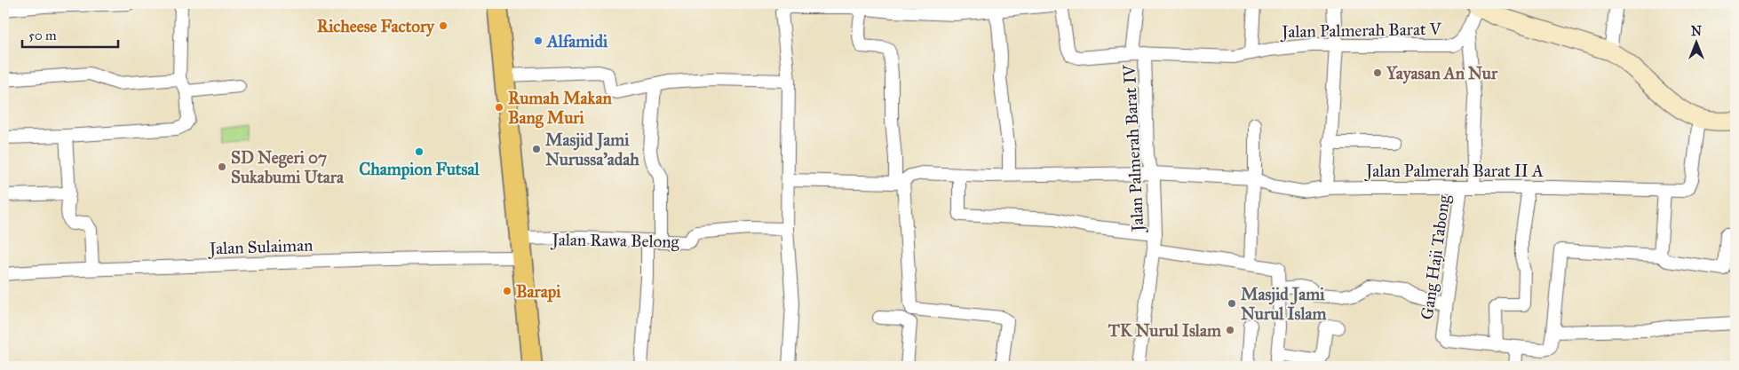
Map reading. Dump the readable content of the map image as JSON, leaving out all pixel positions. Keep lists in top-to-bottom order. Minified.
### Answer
{"streets":{"street":["Jalan Palmerah Barat V","Jalan Palmerah Barat IV","Jalan Palmerah Barat II A","Jalan Rawa Belong","Jalan Sulaiman","Gang Haji Tabong"]},"crossings":[["Jalan Palmerah Barat V","Jalan Palmerah Barat IV"],["Jalan Palmerah Barat IV","Jalan Palmerah Barat II A"],["Jalan Palmerah Barat II A","Gang Haji Tabong"],["Jalan Rawa Belong","Jalan Sulaiman"]],"places":["Richeese Factory","Alfamidi","Yayasan An Nur","Rumah Makan Bang Muri","Masjid Jami Nurussa'adah","Champion Futsal","SD Negeri 07 Sukabumi Utara","Barapi","Masjid Jami Nurul Islam","TK Nurul Islam"],"scale_bar":"50 m","north":"top"}
